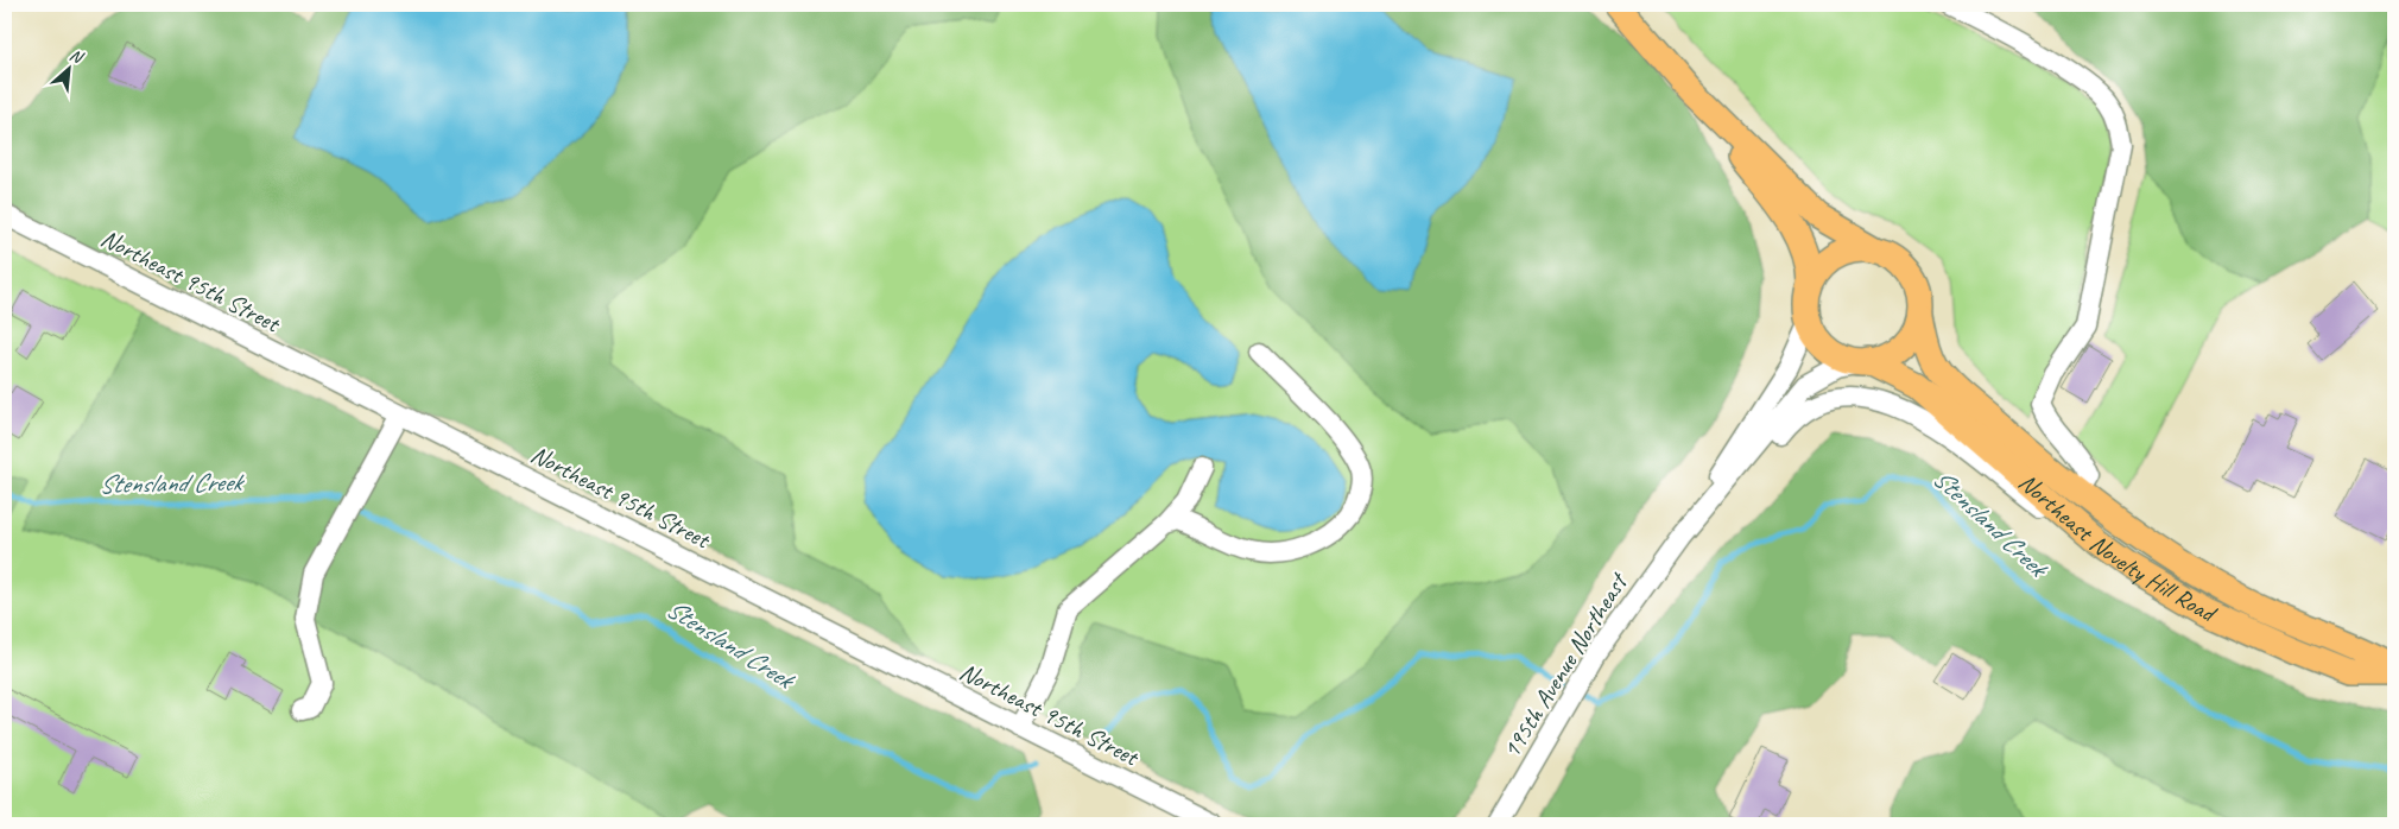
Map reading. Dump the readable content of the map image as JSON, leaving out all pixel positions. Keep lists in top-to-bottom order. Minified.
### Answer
{"streets":{"main road":["Northeast Novelty Hill Road"],"street":["Northeast 95th Street","195th Avenue Northeast"]},"water":["Stensland Creek"],"north":"top right"}
